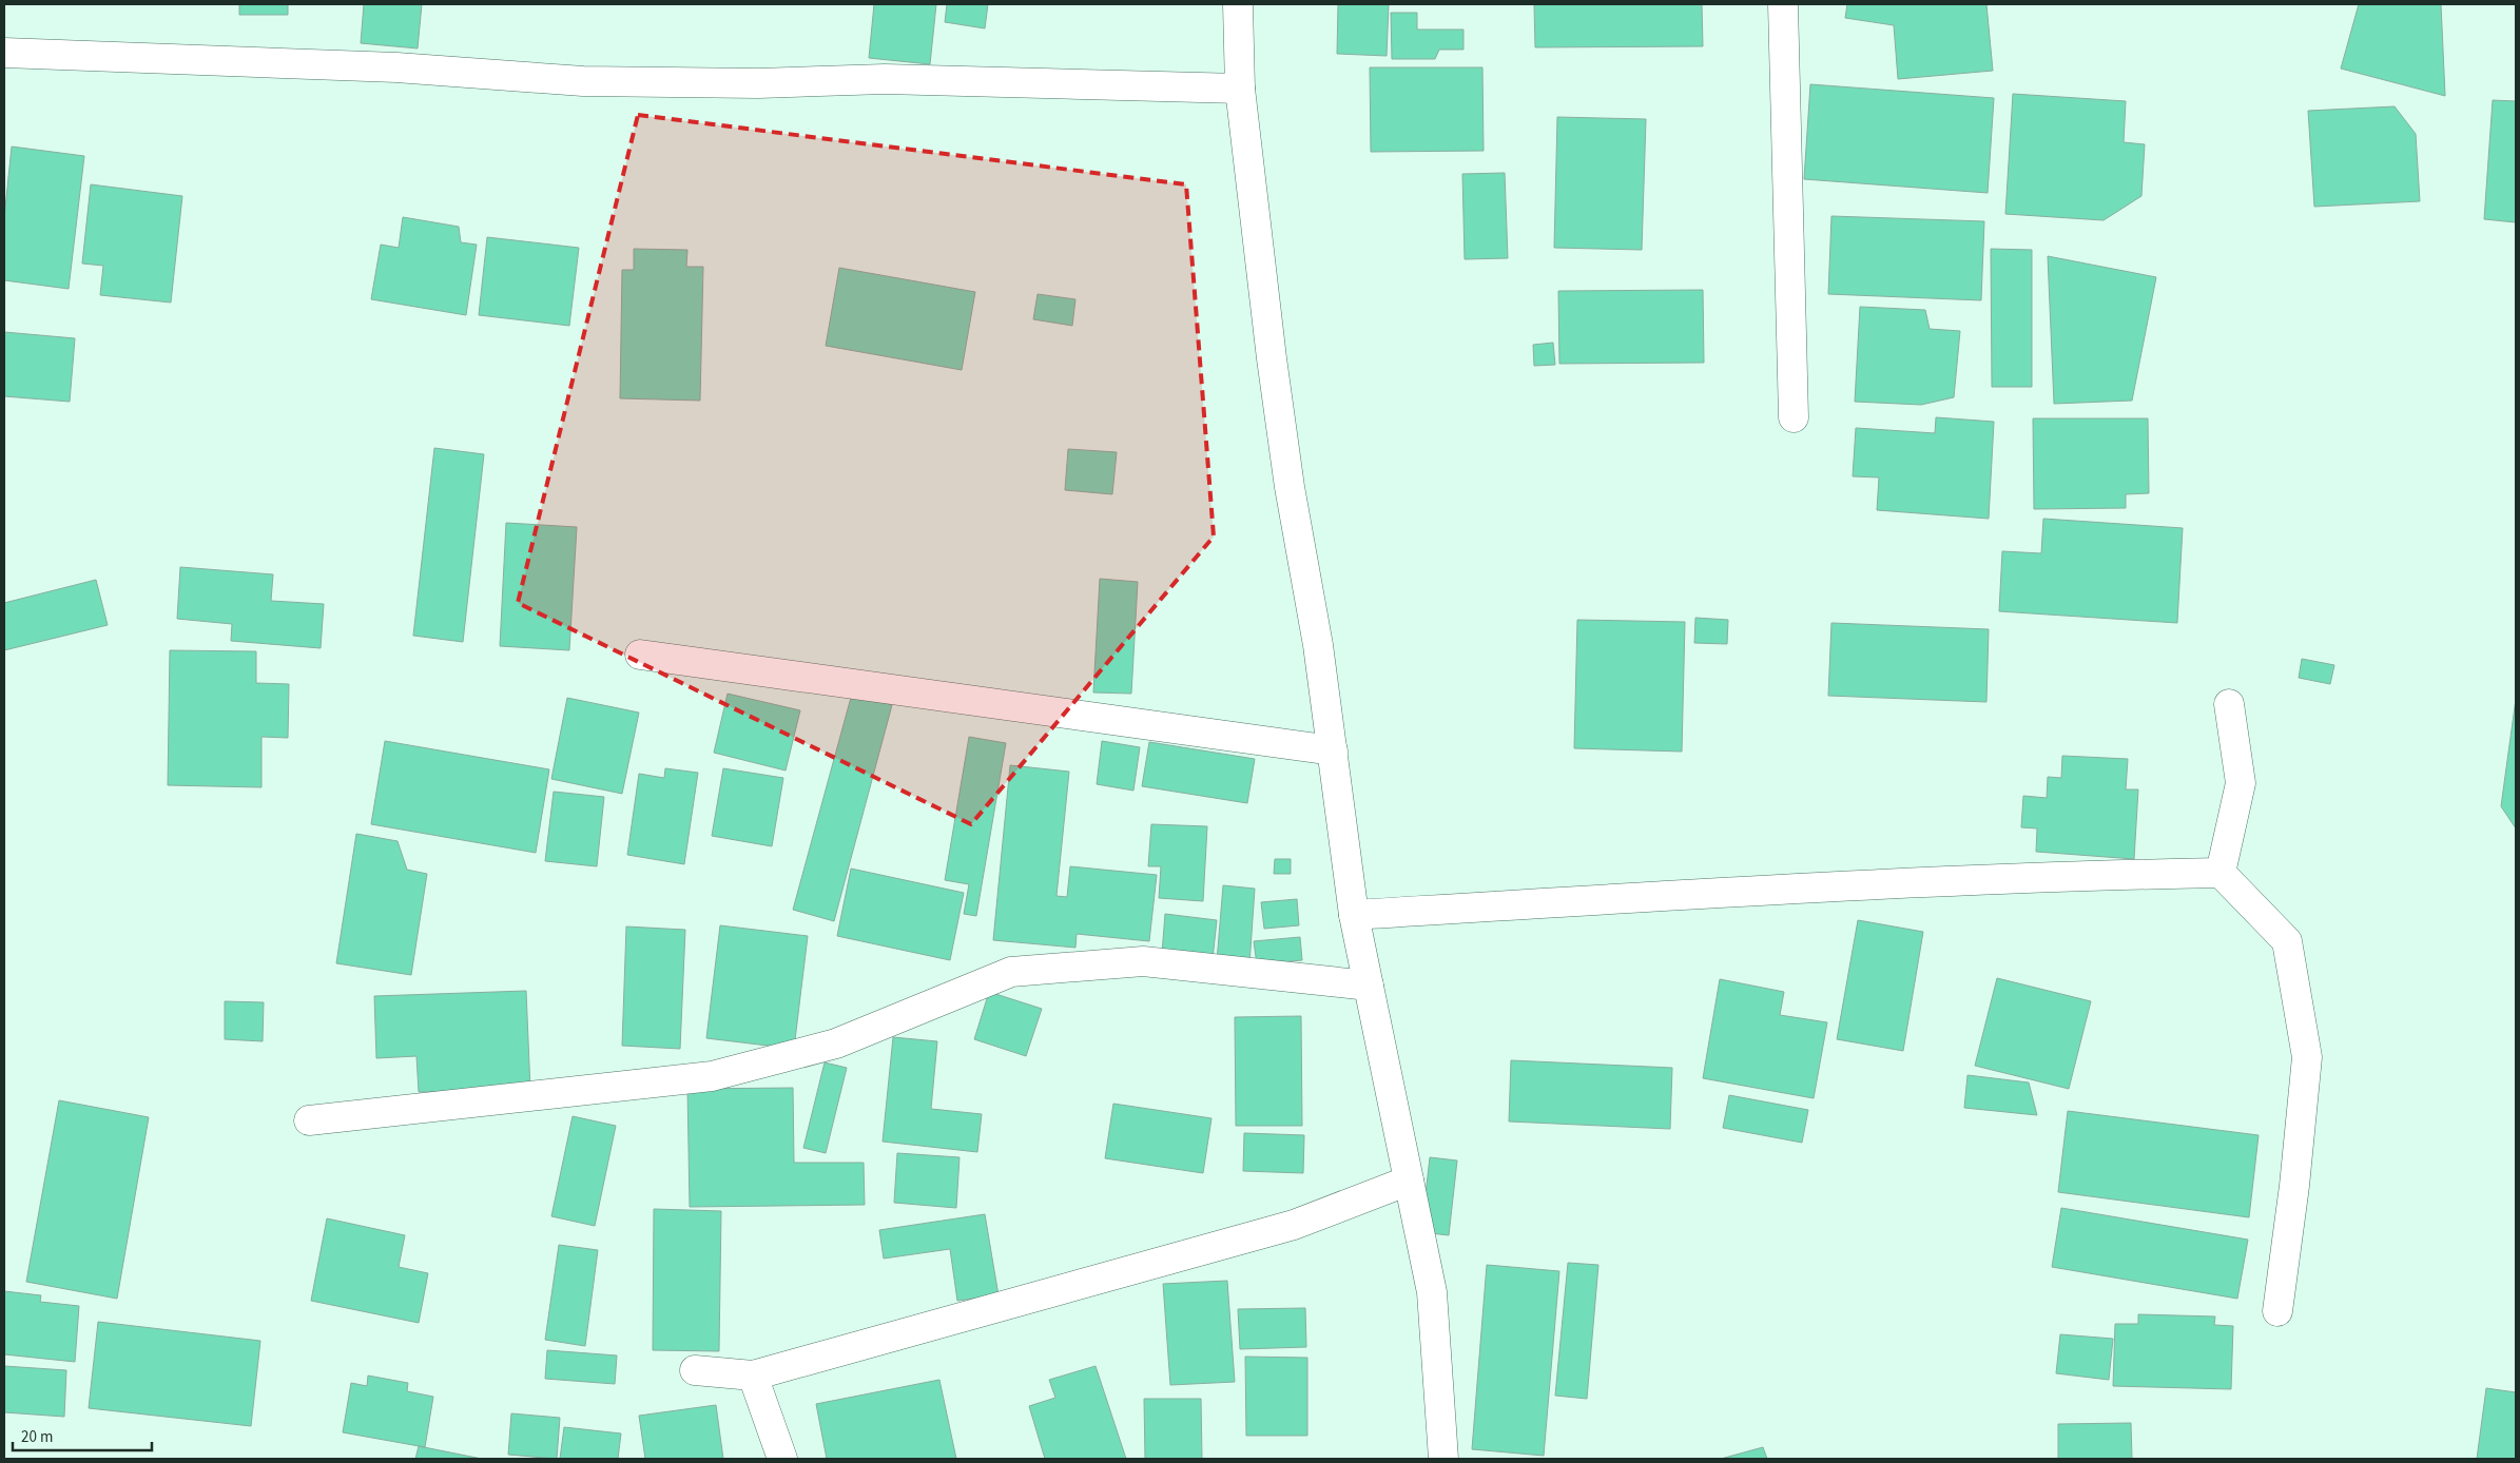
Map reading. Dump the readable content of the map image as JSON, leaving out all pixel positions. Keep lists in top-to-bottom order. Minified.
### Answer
{"scale_bar":"20 m"}
